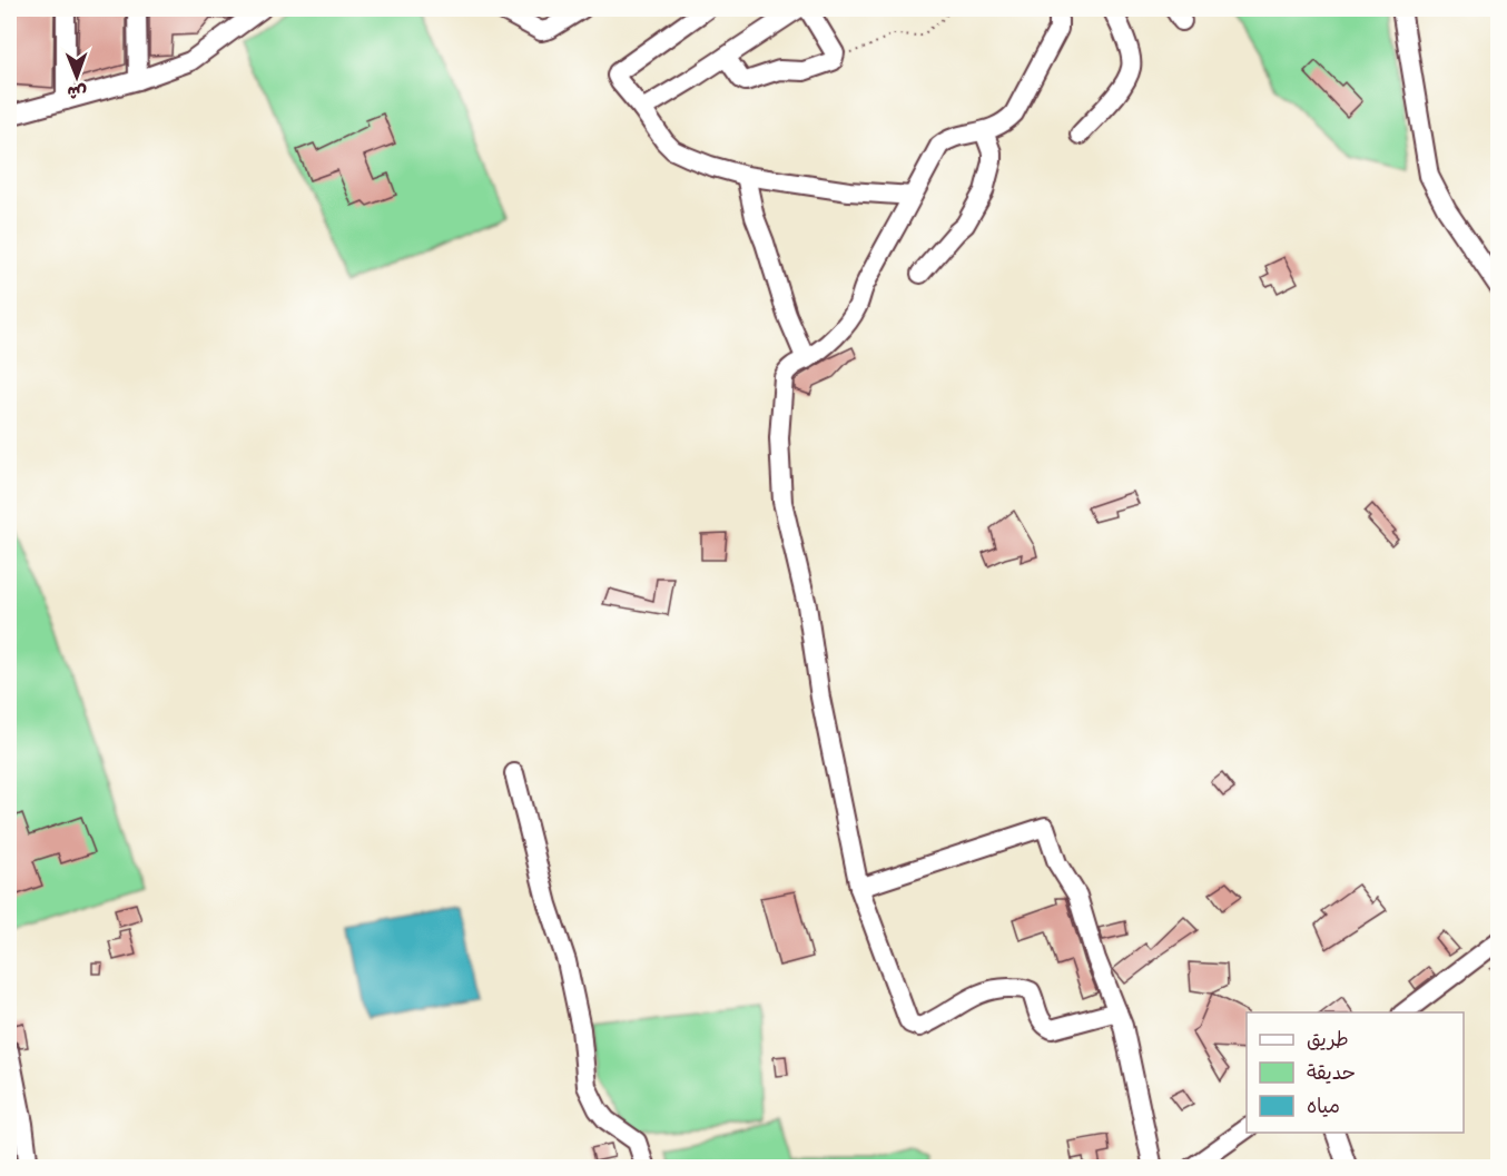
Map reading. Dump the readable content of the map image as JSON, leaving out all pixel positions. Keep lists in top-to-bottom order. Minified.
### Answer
{"legend":["طريق","حديقة","مياه"],"north":"bottom"}
